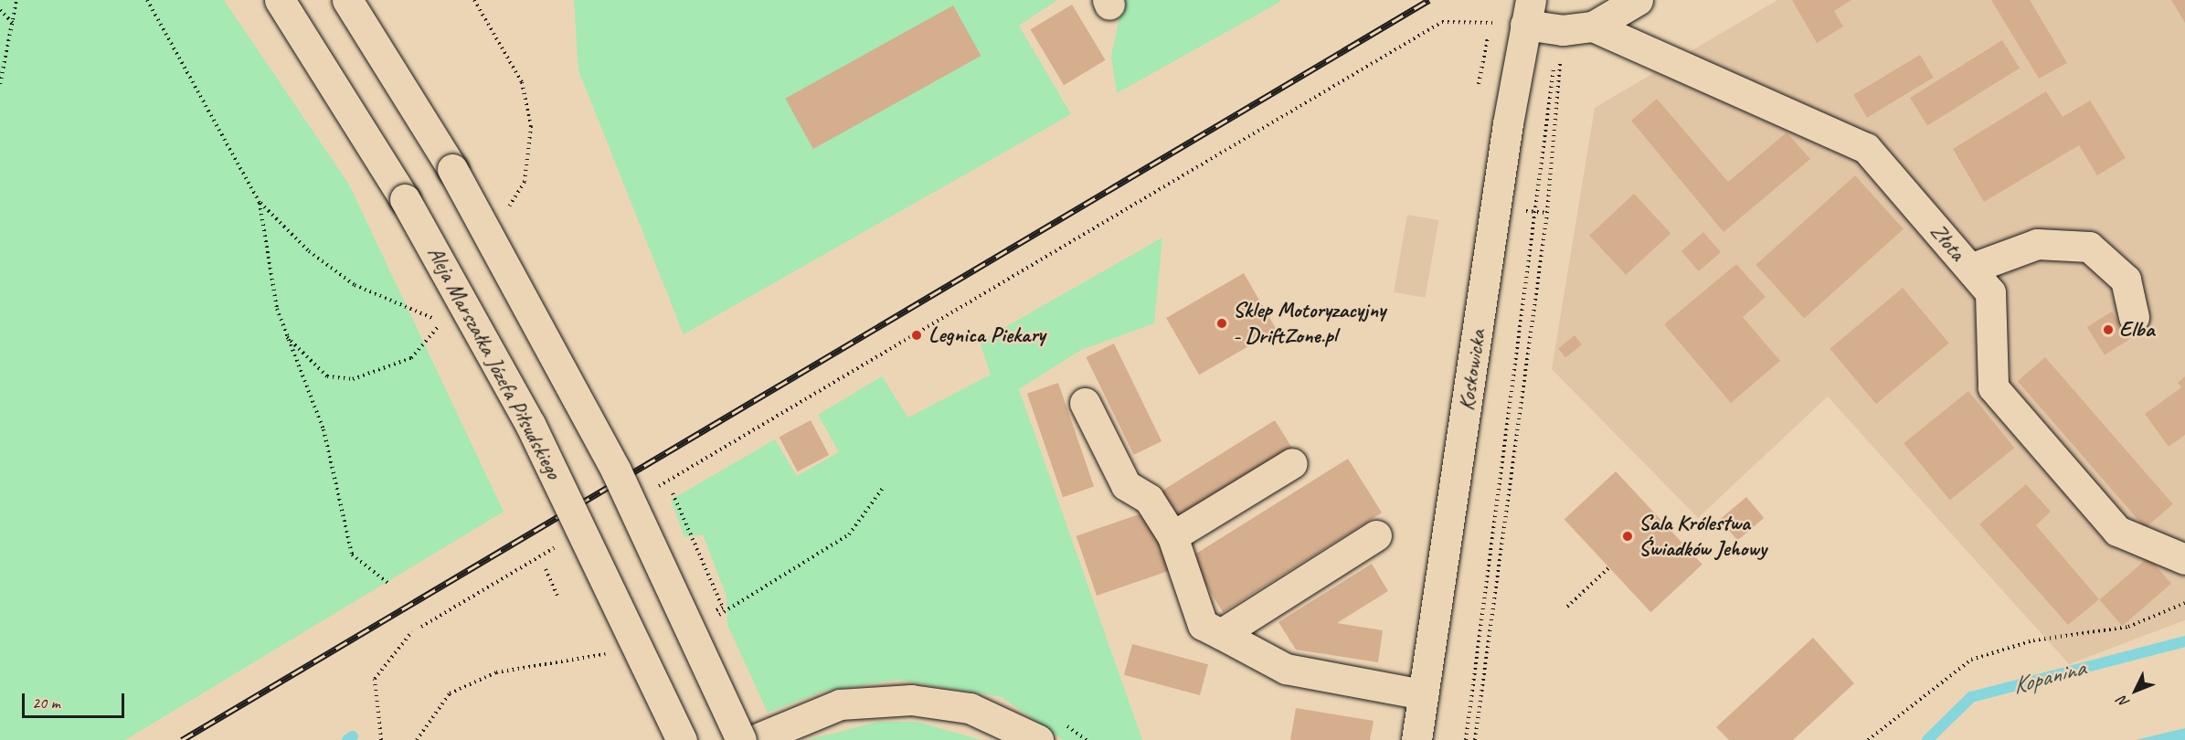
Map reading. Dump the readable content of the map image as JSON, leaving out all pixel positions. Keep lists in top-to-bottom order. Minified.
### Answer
{"streets":{"street":["Złota","Aleja Marszałka Józefa Piłsudskiego","Koskowicka"]},"water":["Kopanina"],"places":["Sklep Motoryzacyjny - DriftZone.pl","Elba","Legnica Piekary","Sala Królestwa Świadków Jehowy"],"scale_bar":"20 m","north":"bottom left"}
